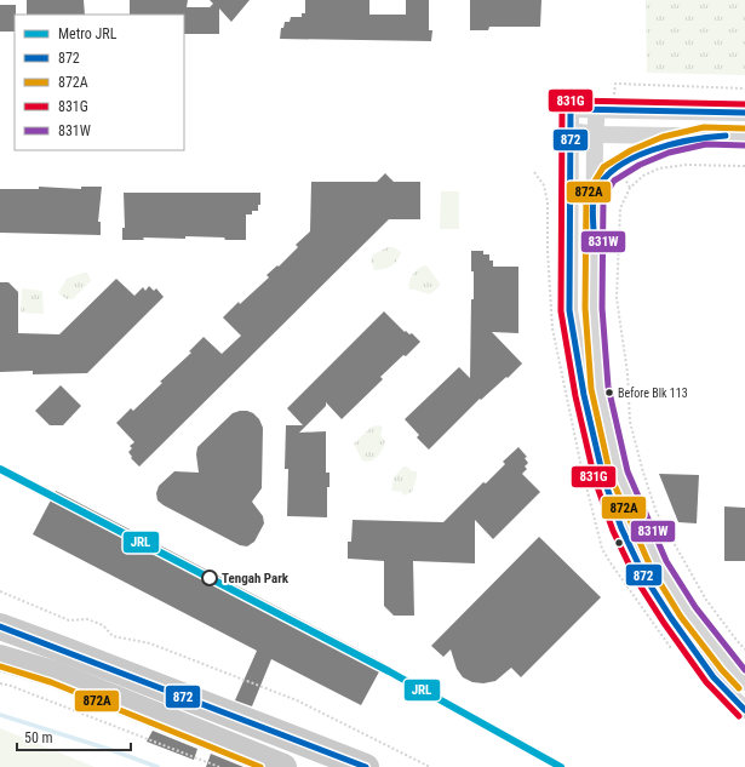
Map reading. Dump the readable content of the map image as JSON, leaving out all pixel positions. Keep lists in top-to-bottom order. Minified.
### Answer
{"places":["Before Blk 113","Tengah Park"],"lines":["transit line 831G","transit line 872","transit line 872A","transit line 831W","metro line JRL"],"legend":["Metro JRL","872","872A","831G","831W"],"scale_bar":"50 m"}
